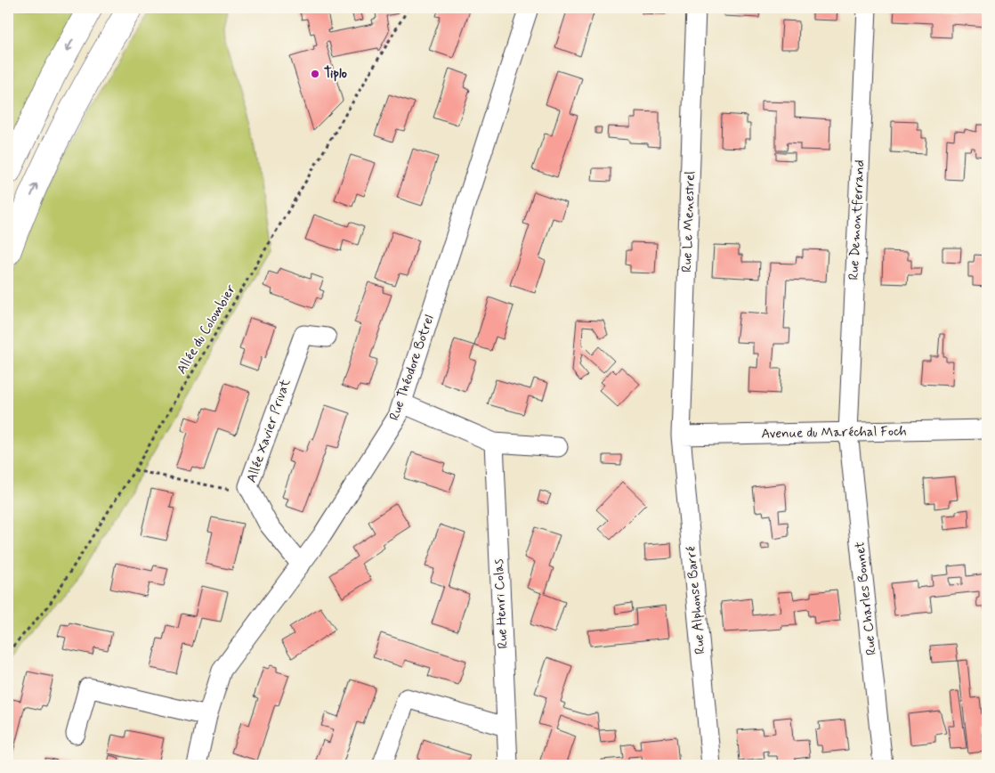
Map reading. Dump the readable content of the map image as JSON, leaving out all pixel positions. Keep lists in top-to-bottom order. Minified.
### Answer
{"streets":{"street":["Rue Demontferrand","Rue Le Menestrel","Rue Théodore Botrel","Allée Xavier Privat","Avenue du Maréchal Foch","Rue Charles Bonnet","Rue Alphonse Barré","Rue Henri Colas"],"path":["Allée du Colombier"]},"crossings":[["Rue Demontferrand","Avenue du Maréchal Foch"],["Rue Demontferrand","Rue Charles Bonnet"],["Rue Le Menestrel","Avenue du Maréchal Foch"],["Rue Le Menestrel","Rue Alphonse Barré"],["Rue Théodore Botrel","Allée Xavier Privat"],["Avenue du Maréchal Foch","Rue Charles Bonnet"],["Avenue du Maréchal Foch","Rue Alphonse Barré"]],"places":["Tiplo"]}
